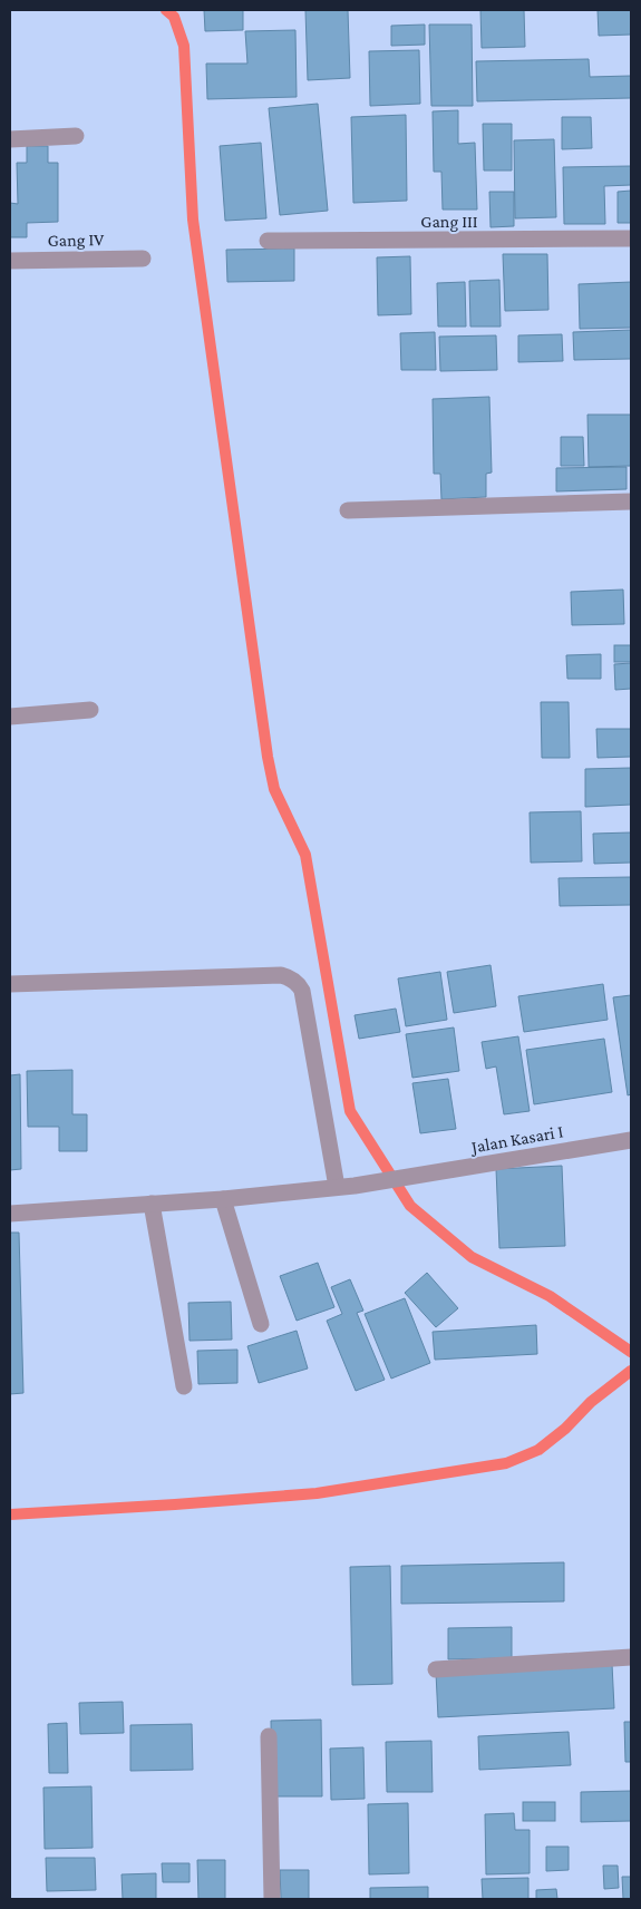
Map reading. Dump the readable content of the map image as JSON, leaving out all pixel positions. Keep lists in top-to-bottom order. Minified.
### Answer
{"streets":{"street":["Gang III","Gang IV","Jalan Kasari I"]}}
